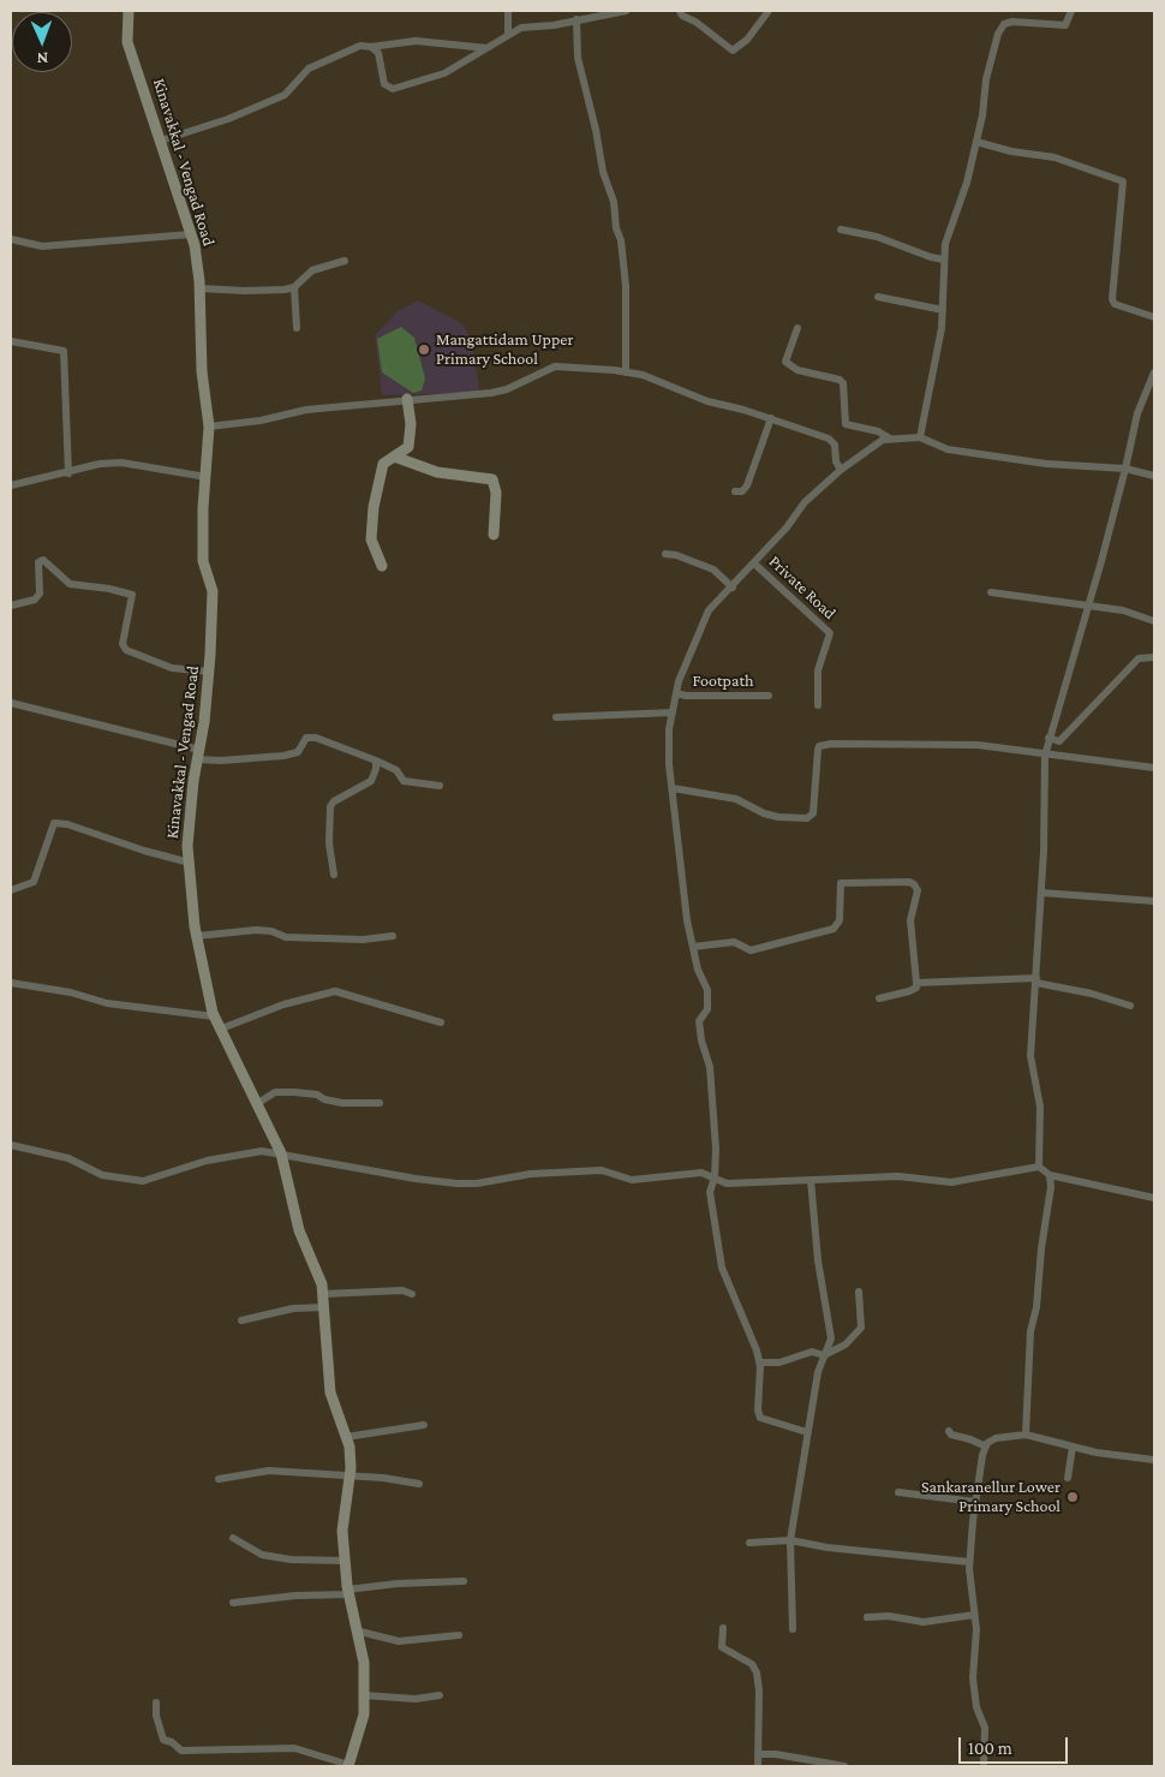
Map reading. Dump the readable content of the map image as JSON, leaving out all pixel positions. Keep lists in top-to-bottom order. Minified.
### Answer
{"streets":{"main road":["Kinavakkal - Vengad Road"],"street":["Private Road","Footpath"]},"places":["Mangattidam Upper Primary School","Sankaranellur Lower Primary School"],"scale_bar":"100 m","north":"bottom"}
